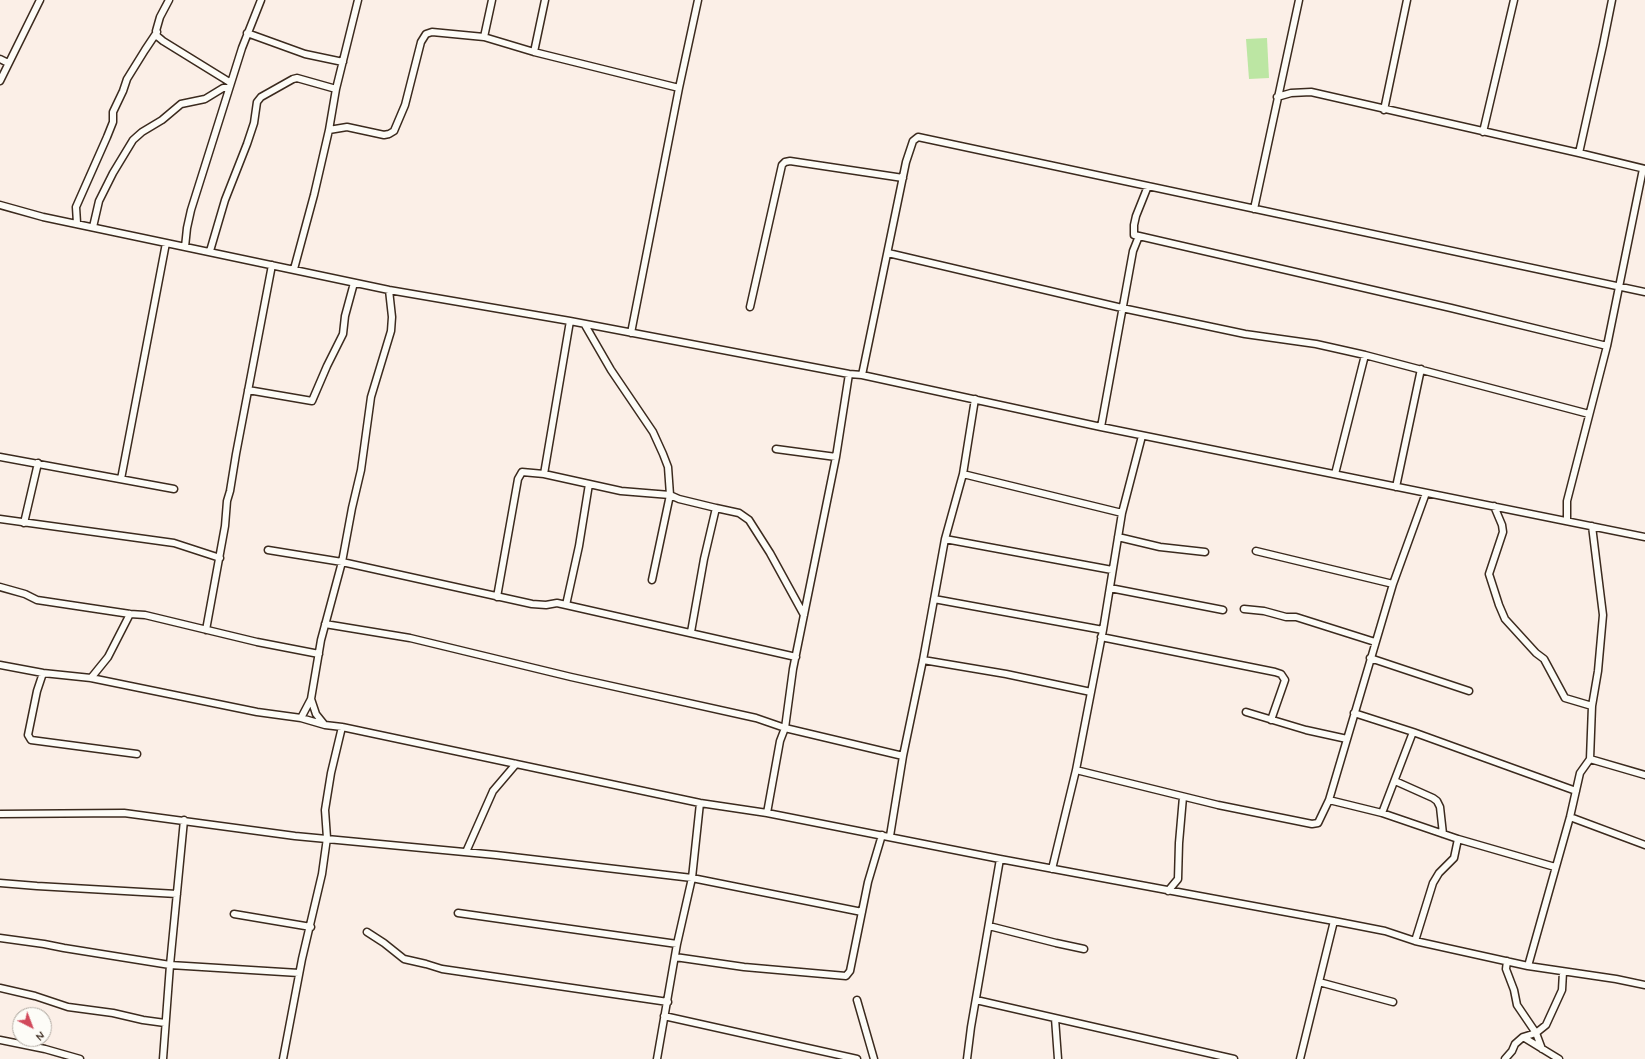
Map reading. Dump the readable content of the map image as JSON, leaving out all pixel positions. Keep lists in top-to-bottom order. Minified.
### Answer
{"north":"bottom right"}
